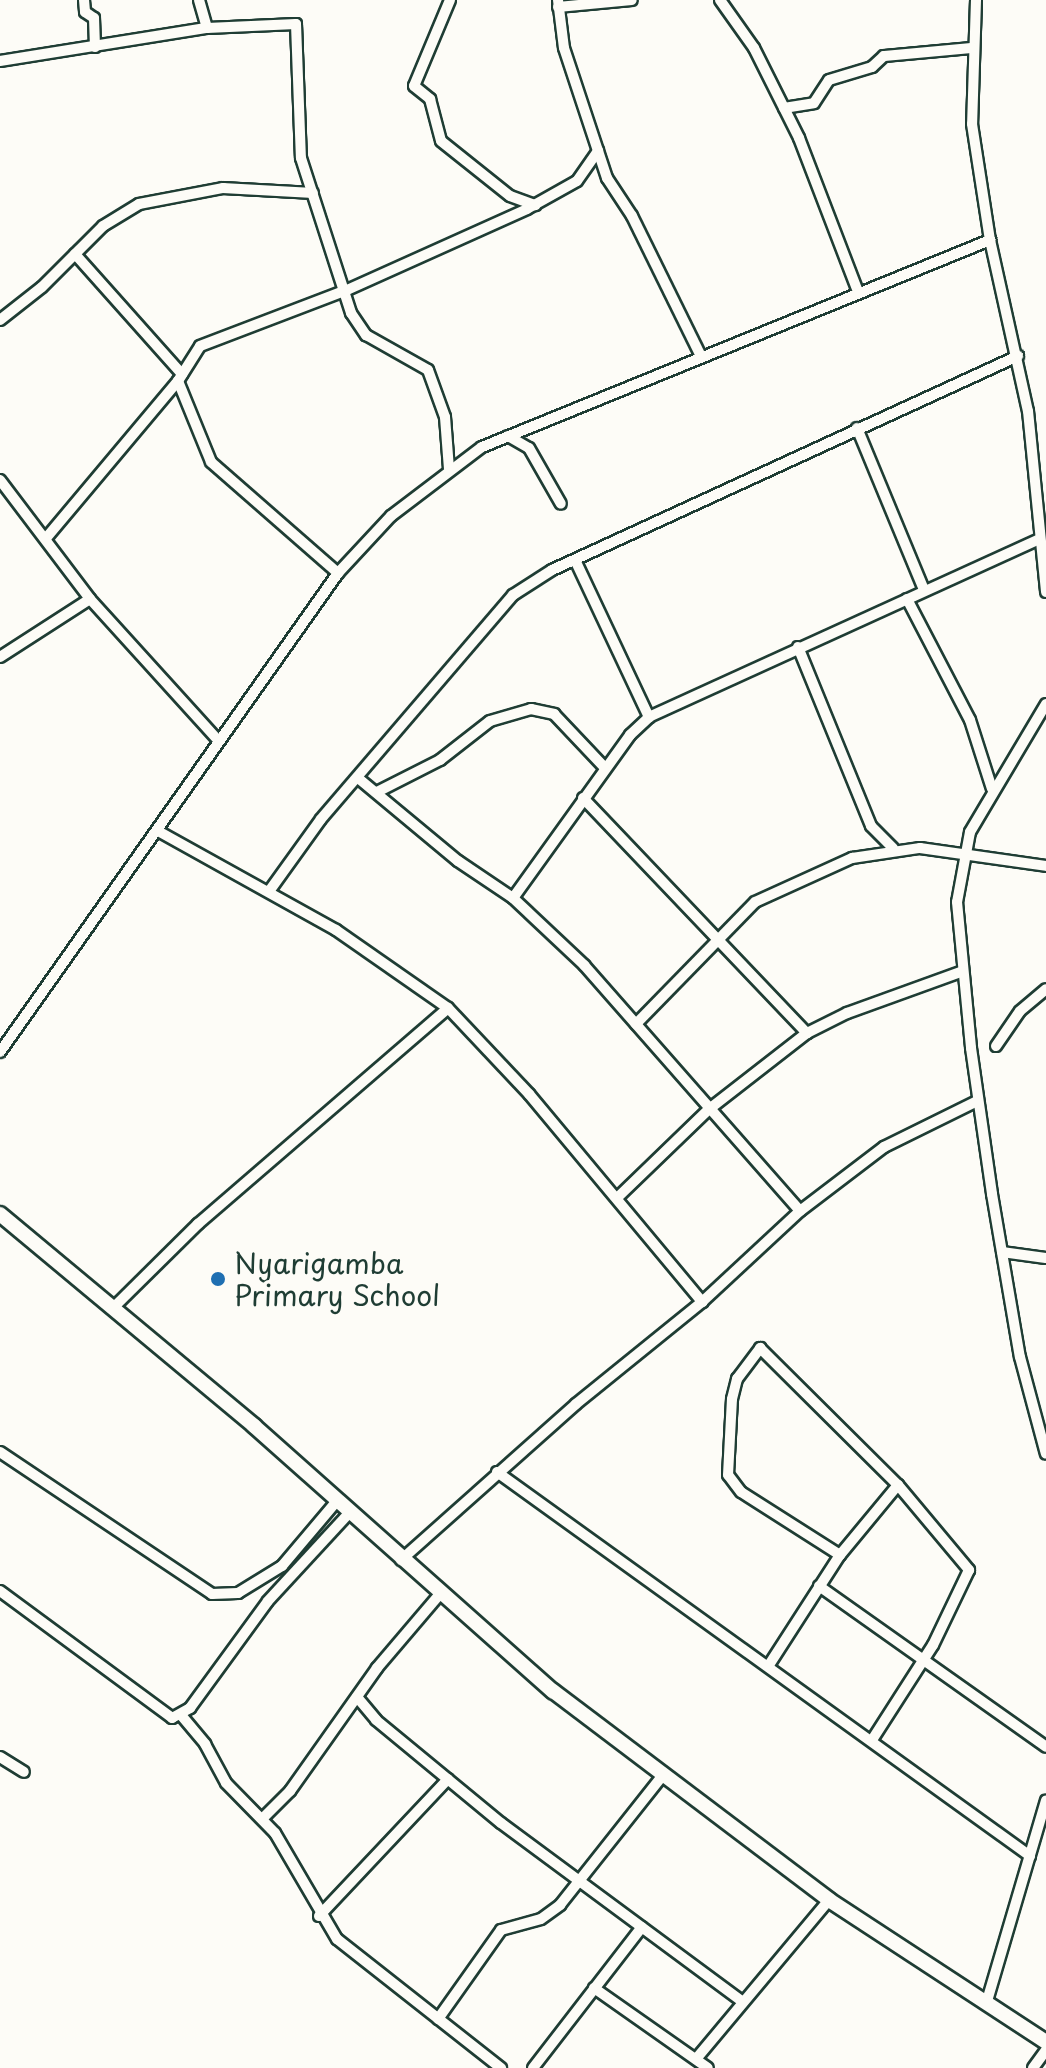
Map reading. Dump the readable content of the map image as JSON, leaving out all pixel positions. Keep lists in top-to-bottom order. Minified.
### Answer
{"places":["Nyarigamba Primary School"]}
